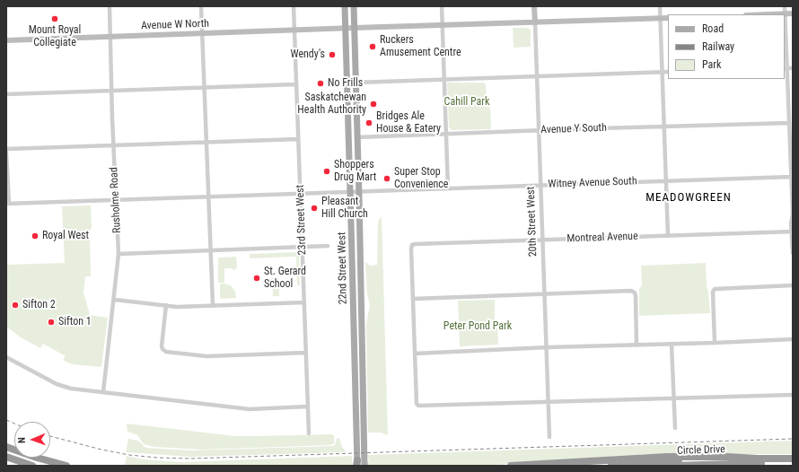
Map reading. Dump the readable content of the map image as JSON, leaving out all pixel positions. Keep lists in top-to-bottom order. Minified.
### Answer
{"streets":{"highway":["Circle Drive"],"main road":["22nd Street West"],"street":["Avenue W North","Avenue Y South","Witney Avenue South","Rusholme Road","23rd Street West","20th Street West","Montreal Avenue"]},"crossings":[["Avenue W North","Rusholme Road"],["Avenue W North","23rd Street West"],["Avenue W North","20th Street West"],["Avenue W North","22nd Street West"],["Avenue Y South","20th Street West"],["Avenue Y South","22nd Street West"],["Witney Avenue South","Rusholme Road"],["Witney Avenue South","23rd Street West"],["Witney Avenue South","20th Street West"],["Witney Avenue South","22nd Street West"],["20th Street West","Montreal Avenue"]],"districts":["MEADOWGREEN"],"parks":["Cahill Park","Peter Pond Park"],"places":["Mount Royal Collegiate","Ruckers Amusement Centre","Wendy's","No Frills","Saskatchewan Health Authority","Bridges Ale House & Eatery","Shoppers Drug Mart","Super Stop Convenience","Pleasant Hill Church","Royal West","St. Gerard School","Sifton 2","Sifton 1"],"legend":["Road","Railway","Park"],"north":"left"}
